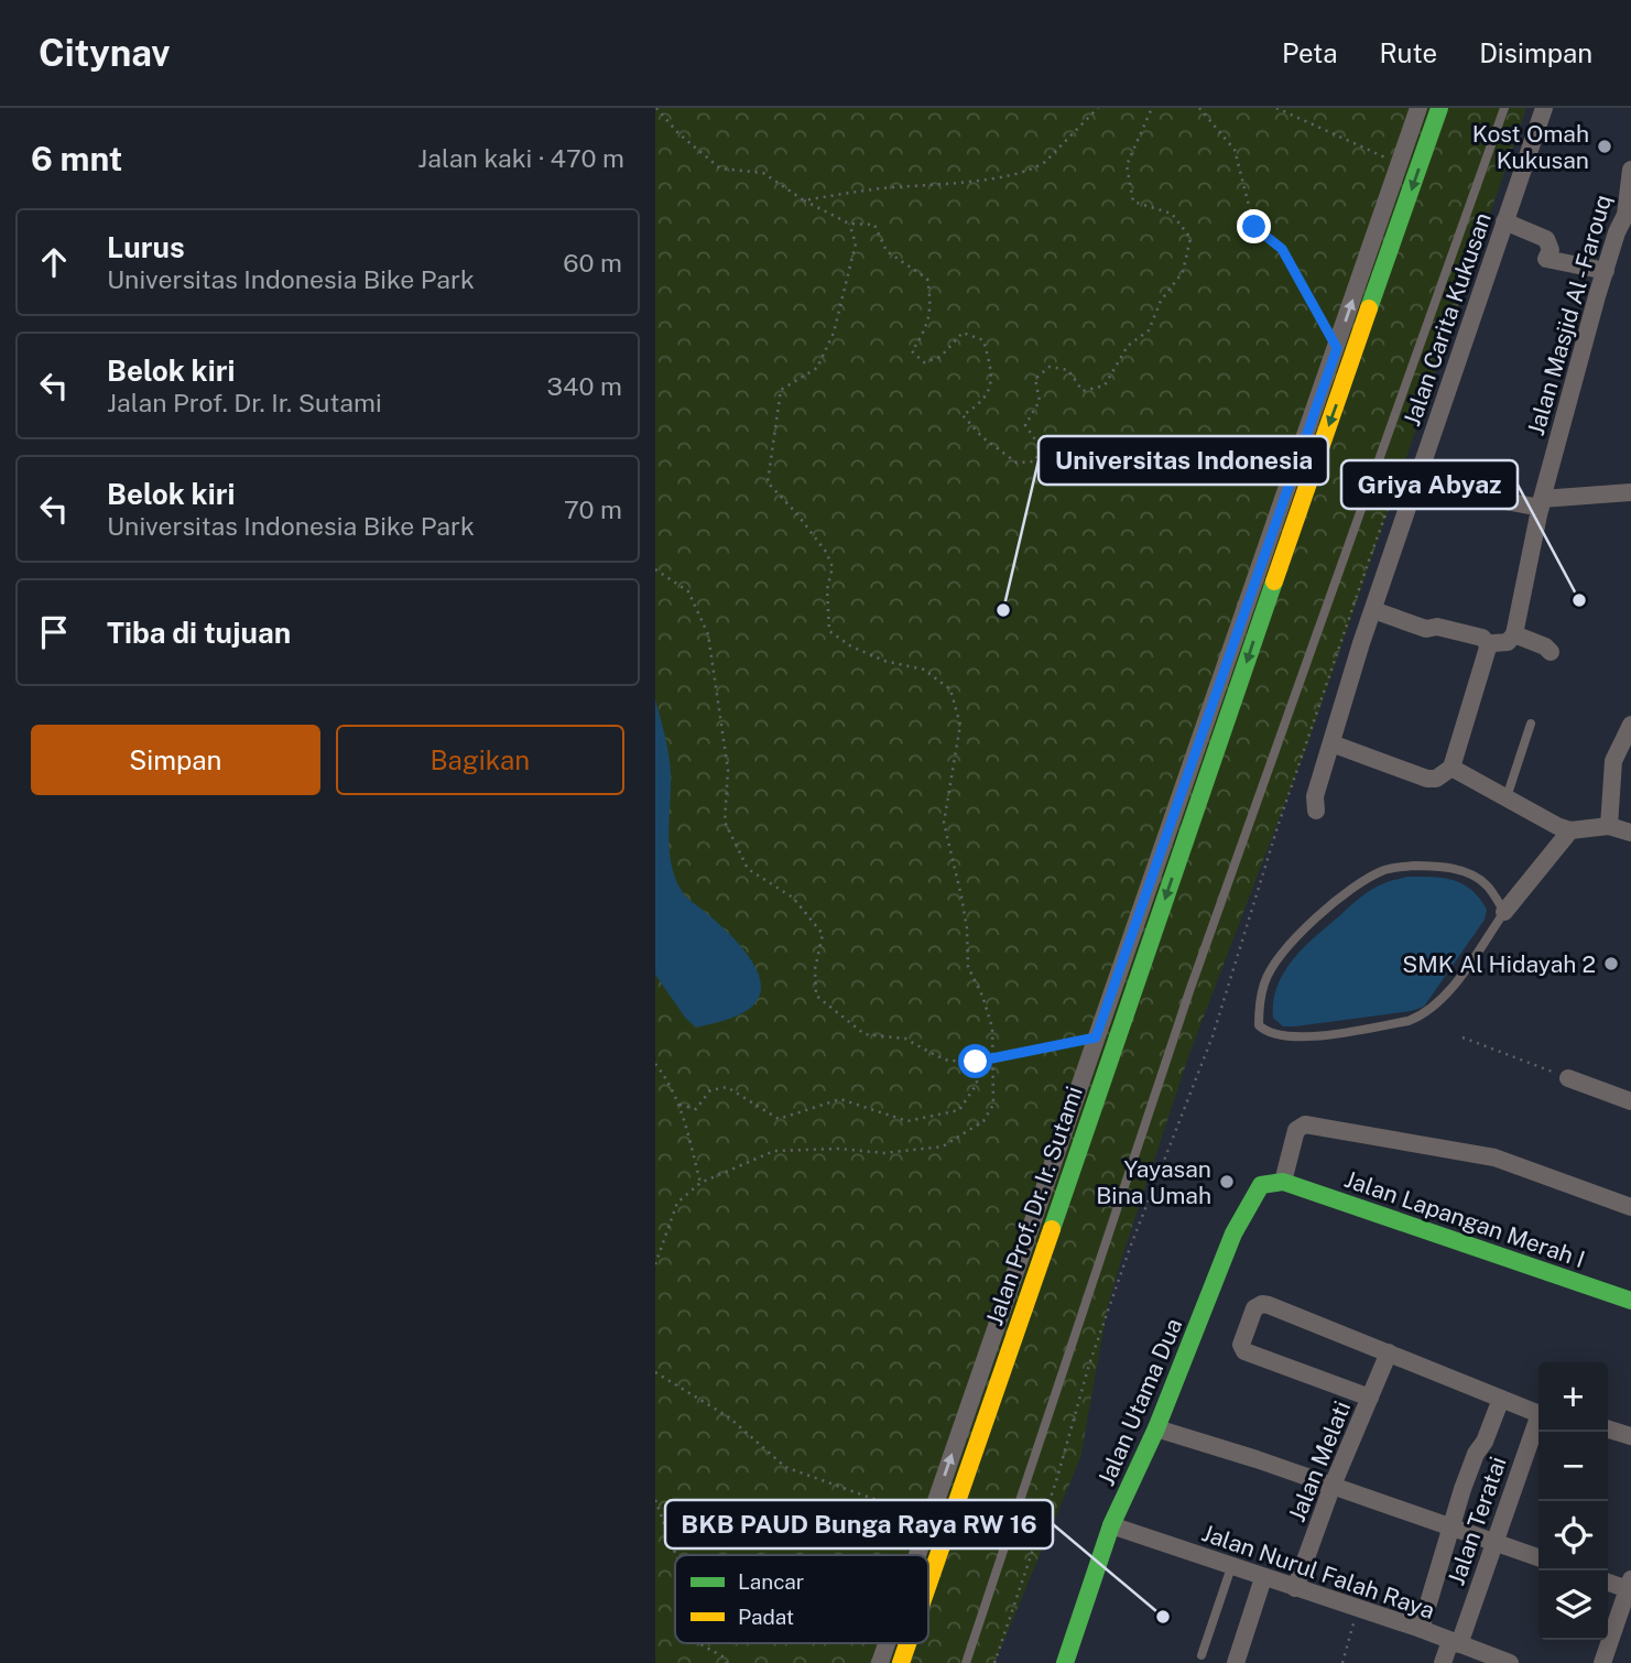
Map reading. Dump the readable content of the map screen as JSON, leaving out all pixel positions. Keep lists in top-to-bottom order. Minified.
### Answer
{"streets":{"street":["Jalan Masjid Al - Farouq","Jalan Carita Kukusan","Jalan Prof. Dr. Ir. Sutami","Jalan Lapangan Merah I","Jalan Utama Dua","Jalan Melati","Jalan Teratai","Jalan Nurul Falah Raya"]},"crossings":[["Jalan Lapangan Merah I","Jalan Utama Dua"],["Jalan Utama Dua","Jalan Nurul Falah Raya"],["Jalan Melati","Jalan Nurul Falah Raya"],["Jalan Teratai","Jalan Nurul Falah Raya"]],"places":["Kost Omah Kukusan","Griya Abyaz","Universitas Indonesia","SMK Al Hidayah 2","Yayasan Bina Umah","BKB PAUD Bunga Raya RW 16"],"legend":["Lancar","Padat"],"page":{"header":"Citynav","nav":["Peta","Rute","Disimpan"],"heading":["6 mnt","Jalan kaki · 470 m"],"list":[["Lurus","Universitas Indonesia Bike Park","60 m"],["Belok kiri","Jalan Prof. Dr. Ir. Sutami","340 m"],["Belok kiri","Universitas Indonesia Bike Park","70 m"],"Tiba di tujuan"],"buttons":["Simpan","Bagikan"],"map_buttons":["+","−"]}}
